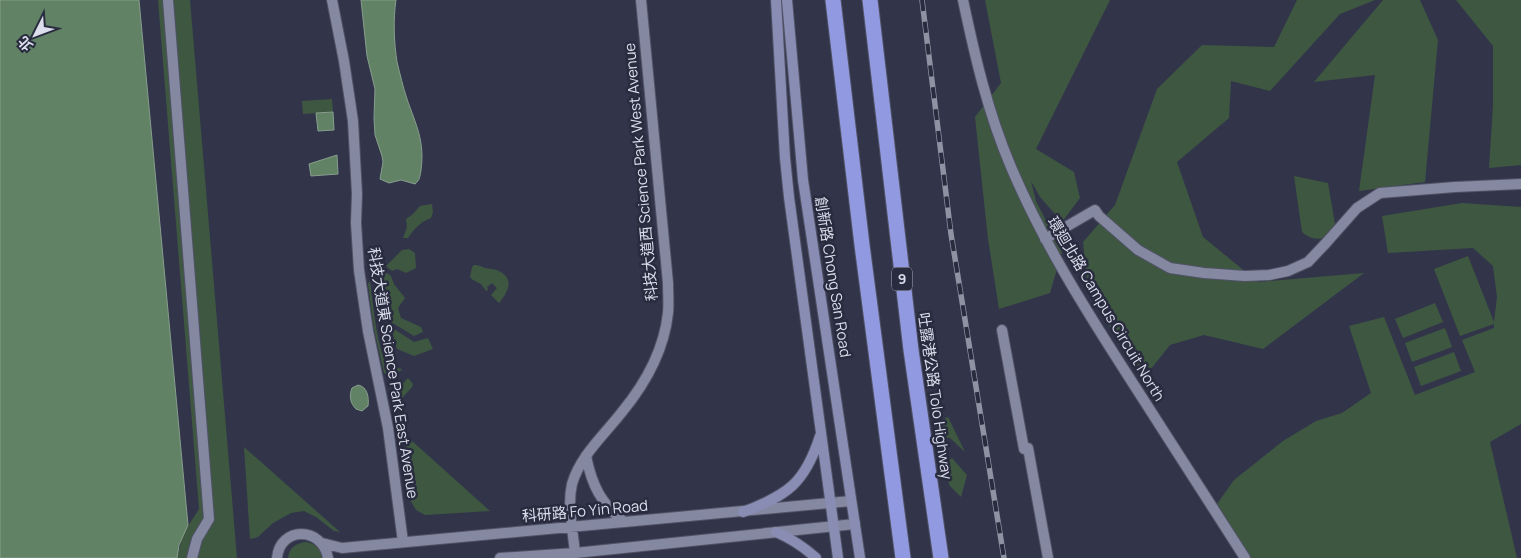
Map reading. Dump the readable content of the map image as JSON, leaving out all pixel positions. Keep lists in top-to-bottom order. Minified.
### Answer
{"streets":{"highway":["9","吐露港公路 Tolo Highway"],"main road":["創新路 Chong San Road"],"street":["科技大道西 Science Park West Avenue","環迴北路 Campus Circuit North","科技大道東 Science Park East Avenue","科研路 Fo Yin Road"]},"crossings":[["科技大道西 Science Park West Avenue","科研路 Fo Yin Road"],["創新路 Chong San Road","科研路 Fo Yin Road"],["科技大道東 Science Park East Avenue","科研路 Fo Yin Road"]],"north":"bottom left"}
